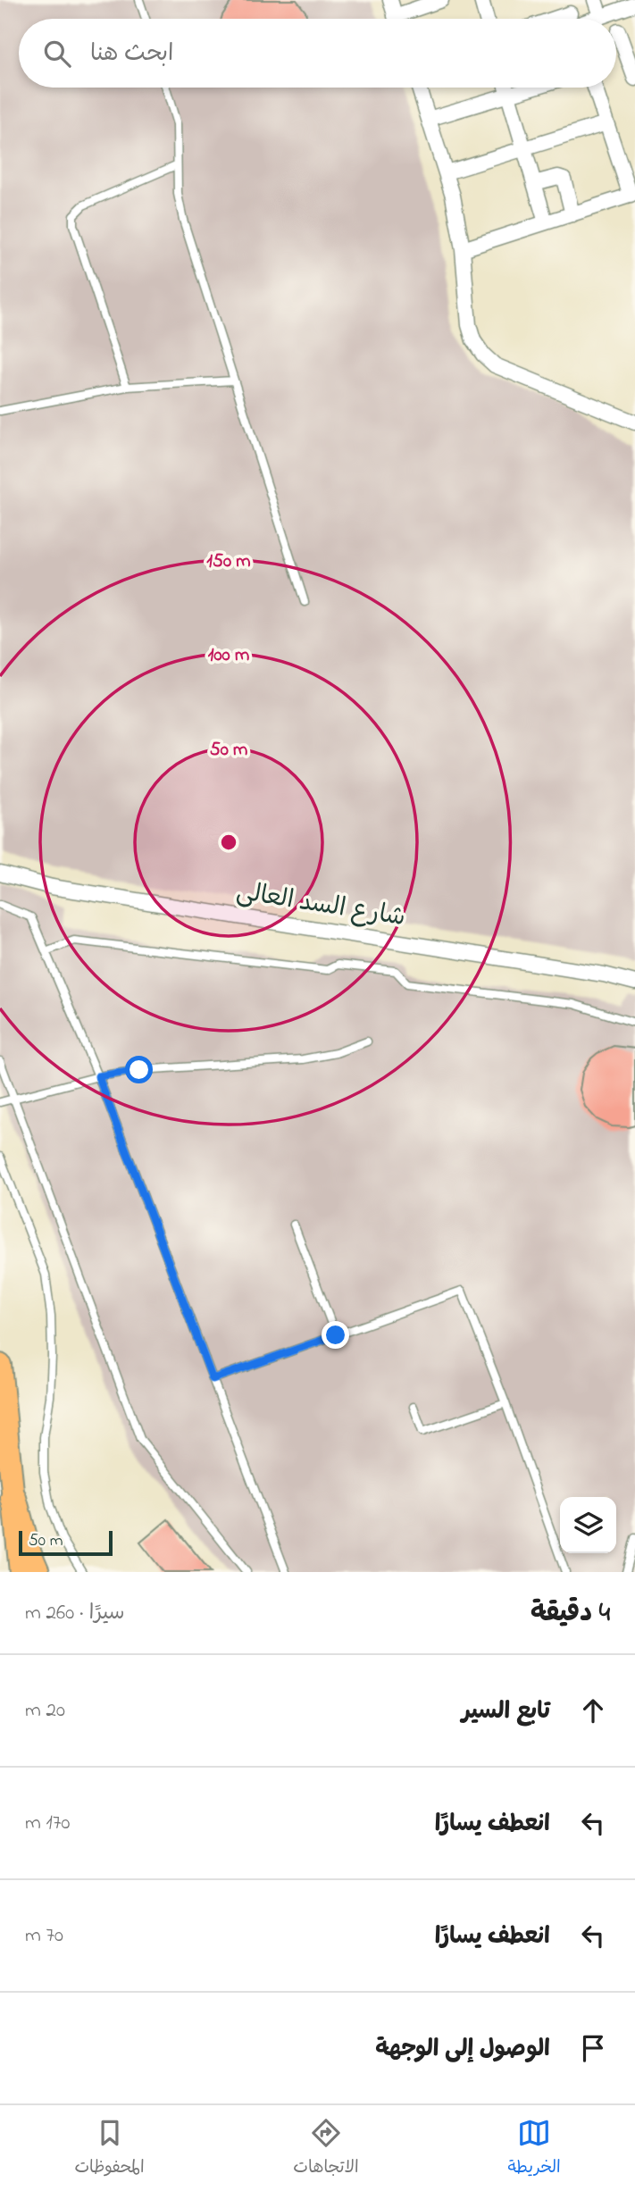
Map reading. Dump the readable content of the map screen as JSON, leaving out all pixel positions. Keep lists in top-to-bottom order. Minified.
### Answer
{"streets":{"street":["شارع السد العالى"]},"scale_bar":"50 m","page":{"search":"ابحث هنا","scale":"50 m","heading":["4 دقيقة","سيرًا · 260 m"],"list":[["تابع السير","20 m"],["انعطف يسارًا","170 m"],["انعطف يسارًا","70 m"],"الوصول إلى الوجهة"],"nav":["الخريطة","الاتجاهات","المحفوظات"]},"rings":["150 m","100 m","50 m"]}
